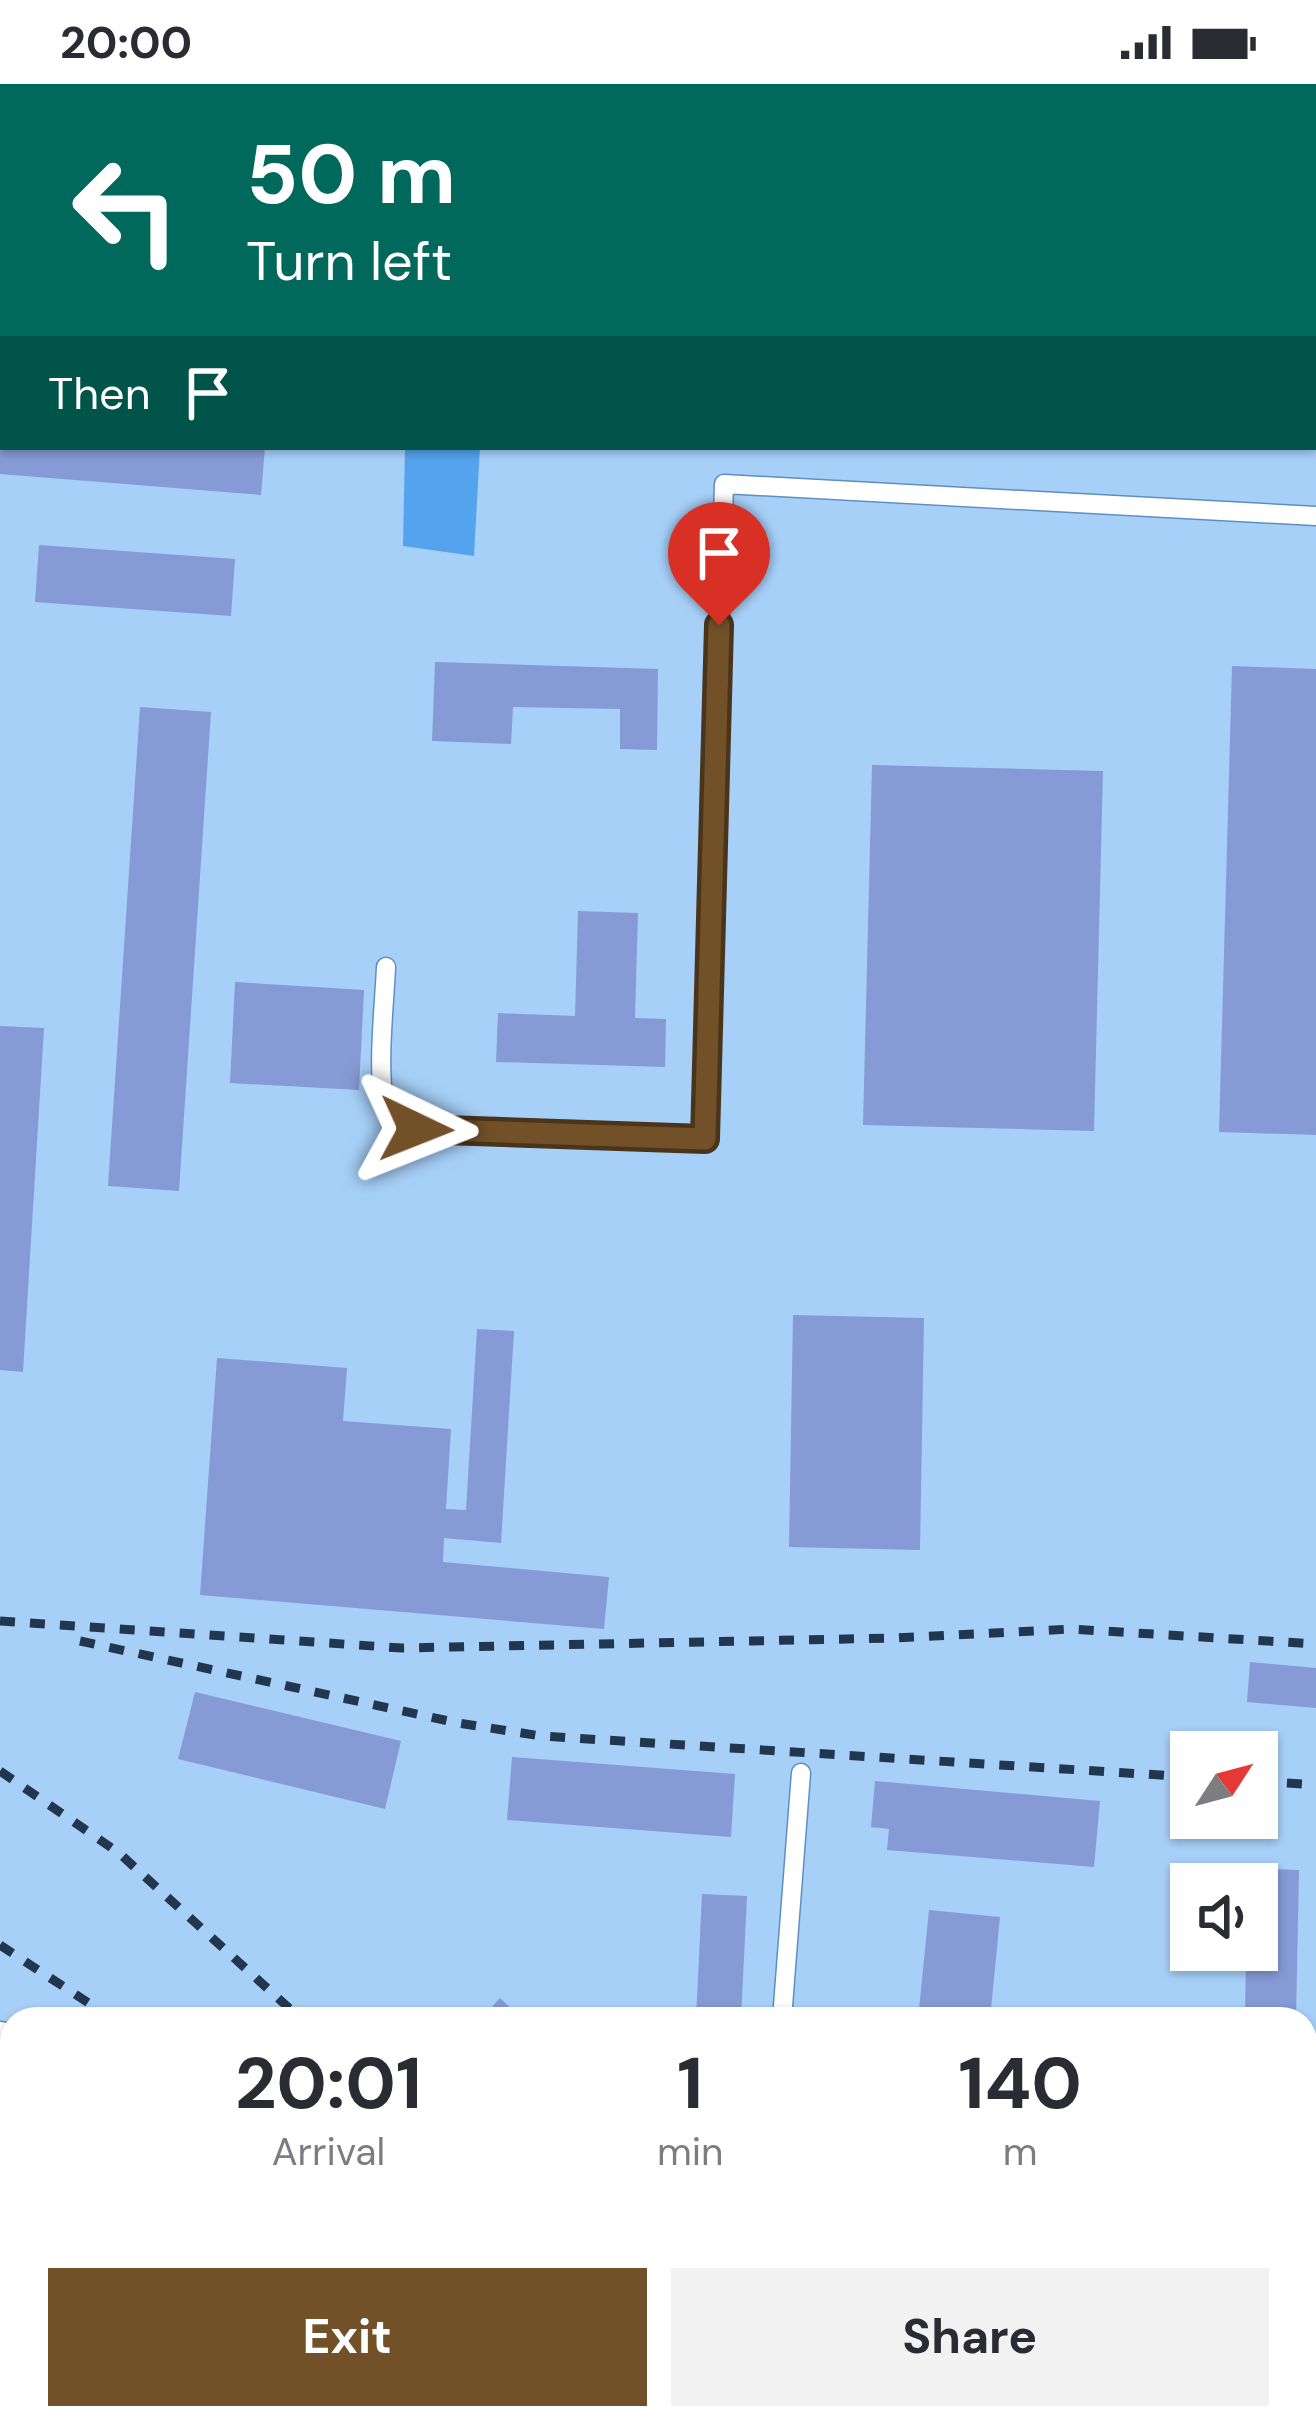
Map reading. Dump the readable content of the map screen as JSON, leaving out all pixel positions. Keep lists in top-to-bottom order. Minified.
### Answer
{"north":"top right","page":{"status":"20:00","turn":["50 m","Turn left"],"then":"Then","eta":["20:01","Arrival","1","min","140","m"],"buttons":["Exit","Share"]}}
